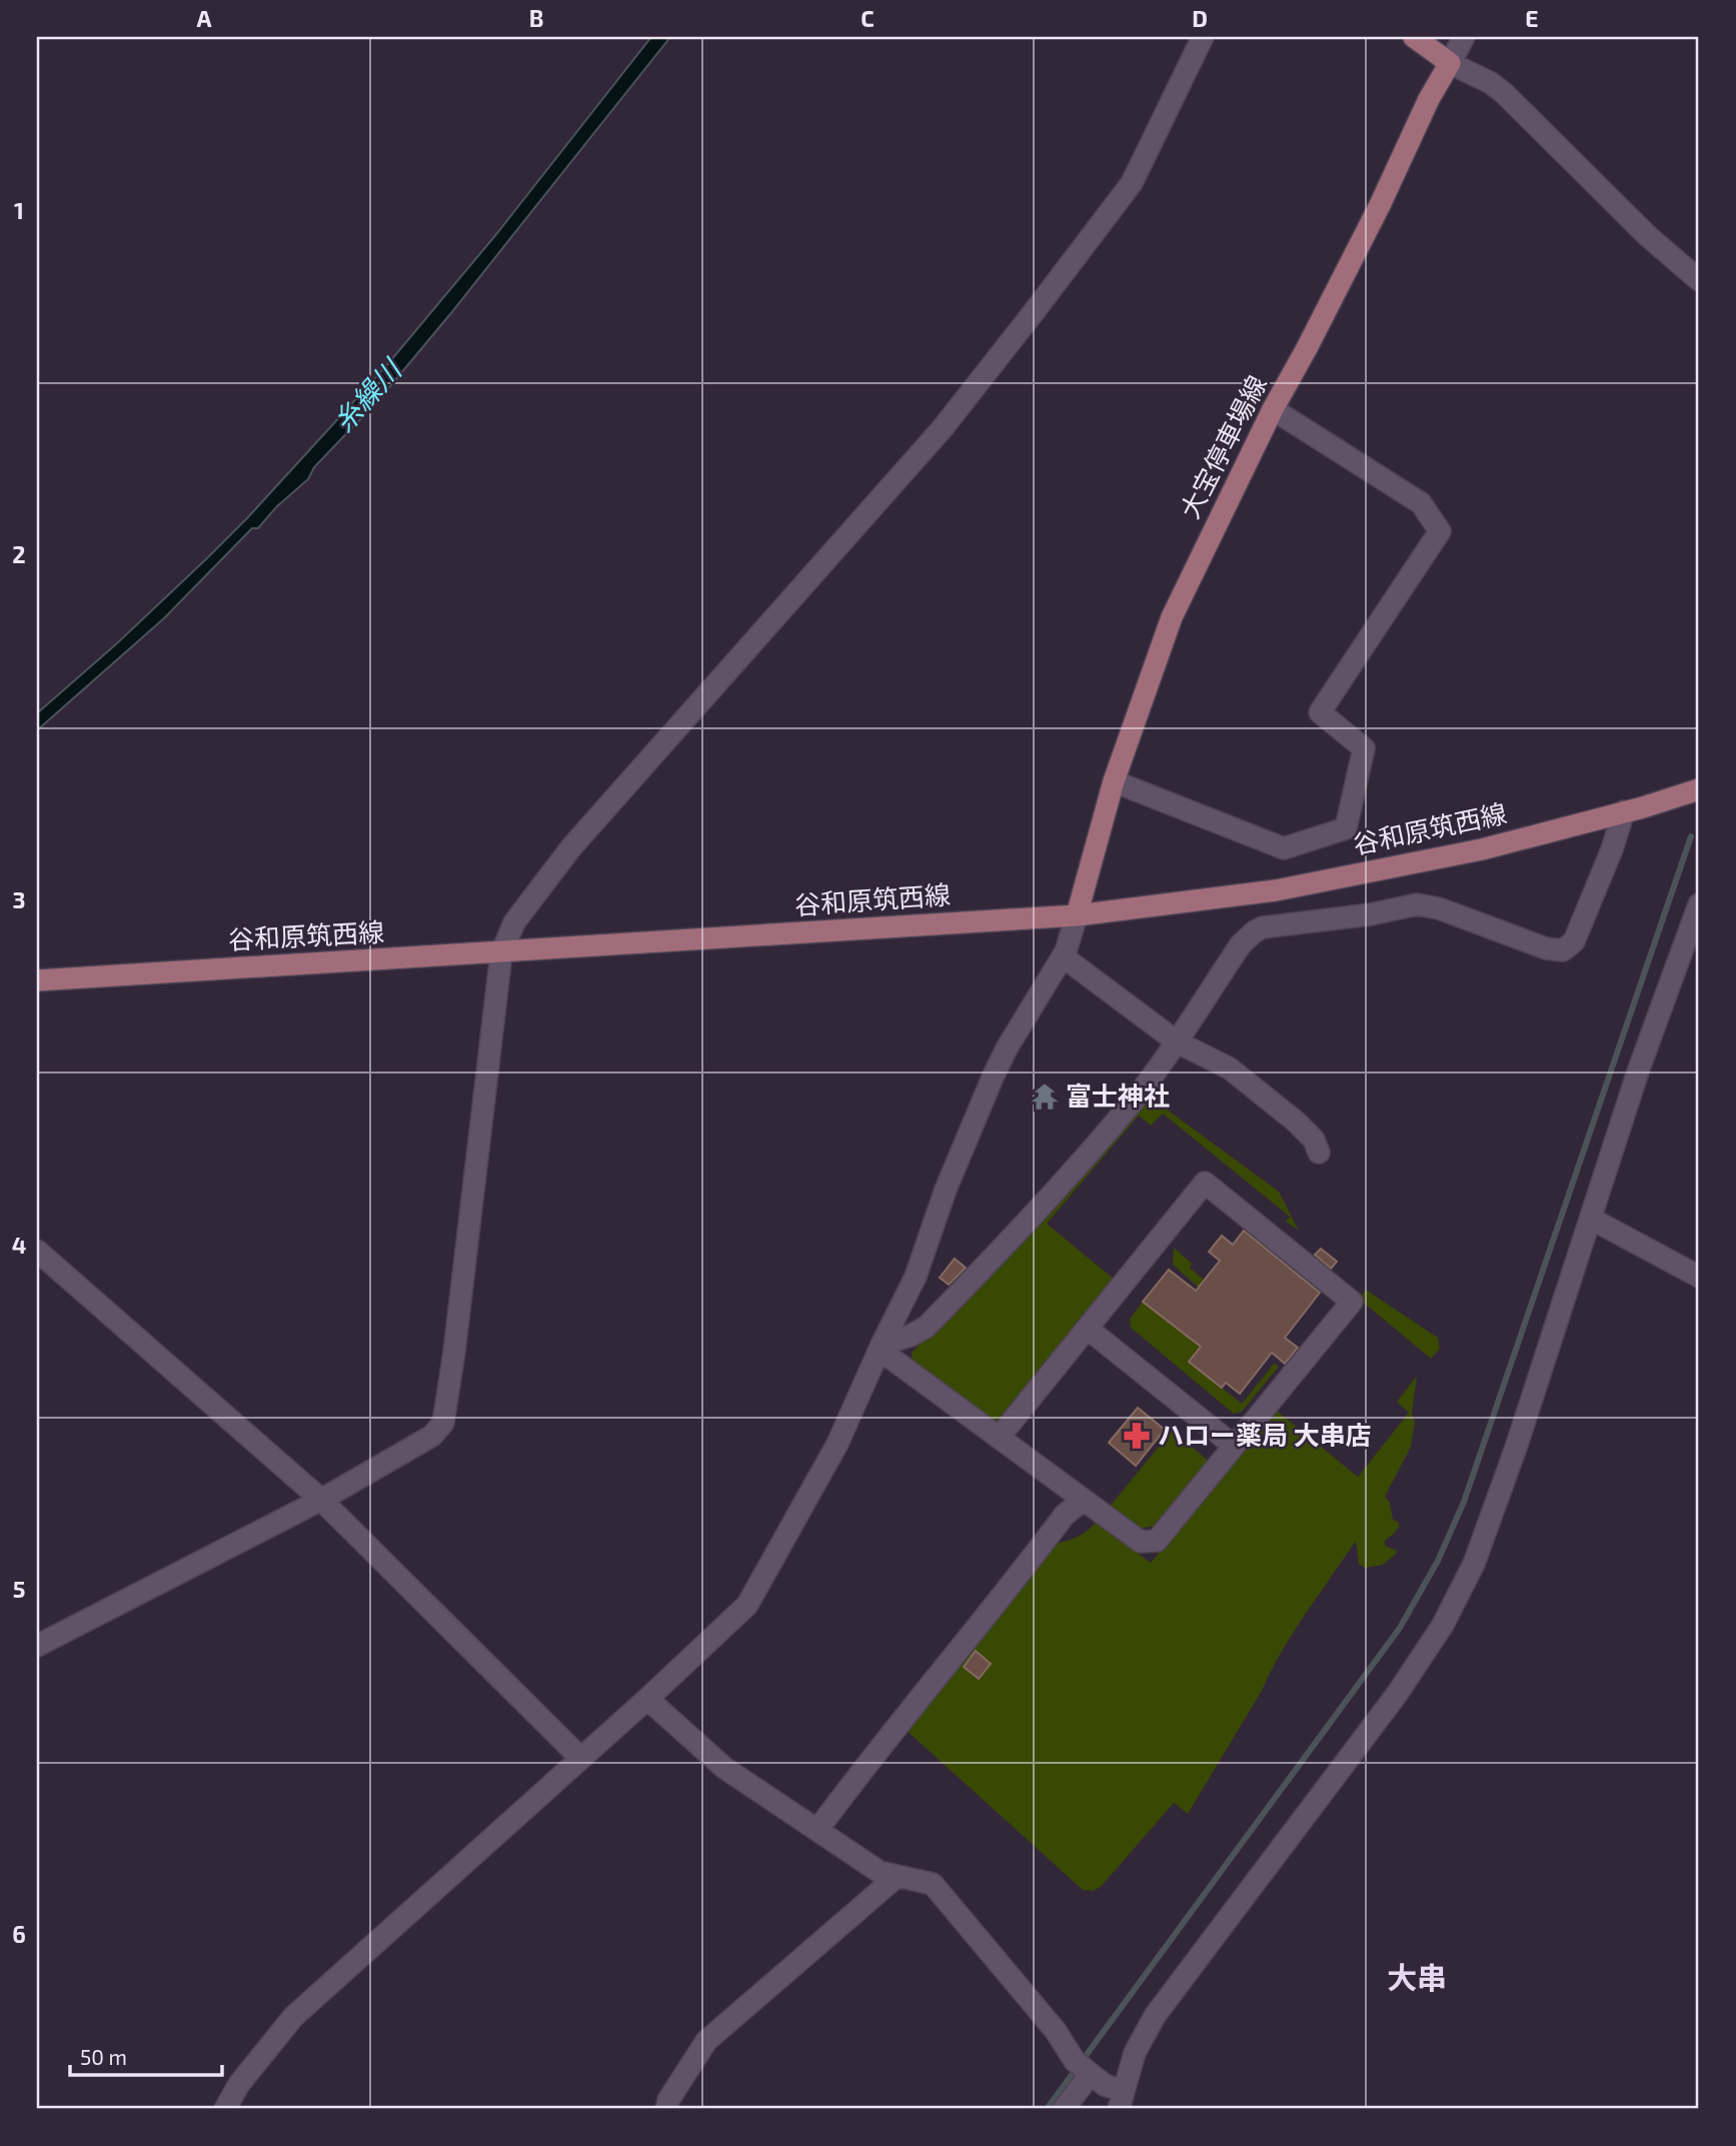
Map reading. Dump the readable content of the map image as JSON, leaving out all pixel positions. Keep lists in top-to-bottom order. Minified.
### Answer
{"streets":{"main road":["大宝停車場線","谷和原筑西線"]},"crossings":[["大宝停車場線","谷和原筑西線"]],"districts":["大串"],"water":["糸繰川"],"places":{"temple":["富士神社"],"pharmacy":["ハロー薬局 大串店"]},"scale_bar":"50 m","grid":{"columns":["A","B","C","D","E"],"rows":["1","2","3","4","5","6"]}}
